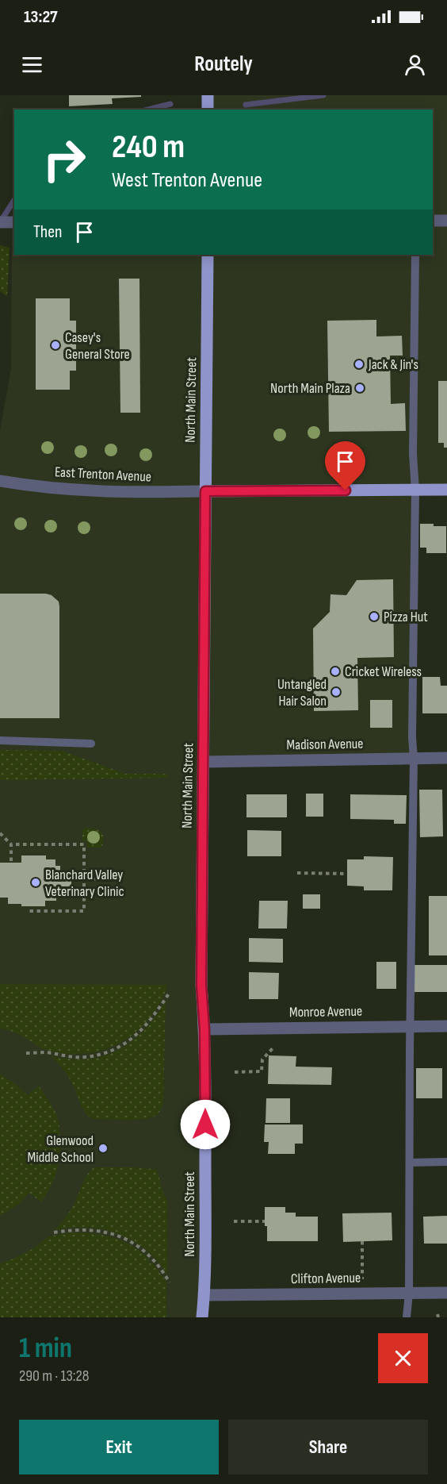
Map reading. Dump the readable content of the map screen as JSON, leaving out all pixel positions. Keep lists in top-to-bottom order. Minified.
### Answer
{"streets":{"main road":["North Main Street"],"street":["East Trenton Avenue","Madison Avenue","Monroe Avenue","Clifton Avenue"]},"crossings":[["North Main Street","East Trenton Avenue"],["North Main Street","Madison Avenue"],["North Main Street","Monroe Avenue"],["North Main Street","Clifton Avenue"]],"places":["Casey's General Store","Jack & Jin's","North Main Plaza","Pizza Hut","Cricket Wireless","Untangled Hair Salon","Blanchard Valley Veterinary Clinic","Glenwood Middle School"],"page":{"status":"13:27","header":"Routely","turn":["240 m","West Trenton Avenue"],"then":"Then","heading":["1 min","290 m · 13:28"],"buttons":["Exit","Share"]}}
